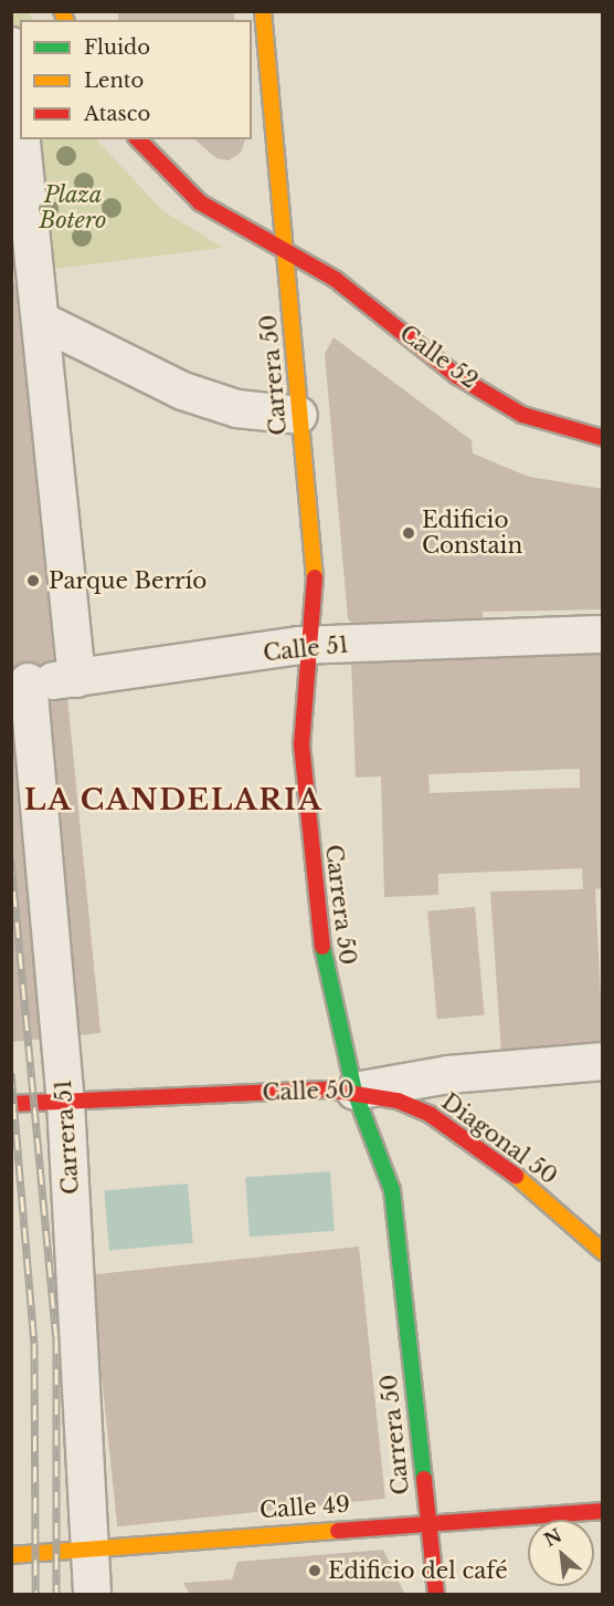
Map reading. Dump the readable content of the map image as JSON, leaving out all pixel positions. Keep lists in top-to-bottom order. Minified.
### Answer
{"streets":{"main road":["Calle 52","Carrera 50","Calle 50","Diagonal 50","Calle 49"],"street":["Calle 51","Carrera 51"]},"crossings":[["Calle 52","Carrera 50"],["Carrera 50","Calle 51"],["Carrera 50","Calle 50"],["Carrera 50","Diagonal 50"],["Carrera 50","Calle 49"],["Calle 51","Carrera 51"],["Calle 50","Carrera 51"],["Calle 50","Diagonal 50"],["Carrera 51","Calle 49"]],"districts":["LA CANDELARIA"],"parks":["Plaza Botero"],"places":["Edificio Constain","Parque Berrío","Edificio del café"],"legend":["Fluido","Lento","Atasco"],"north":"top left"}
